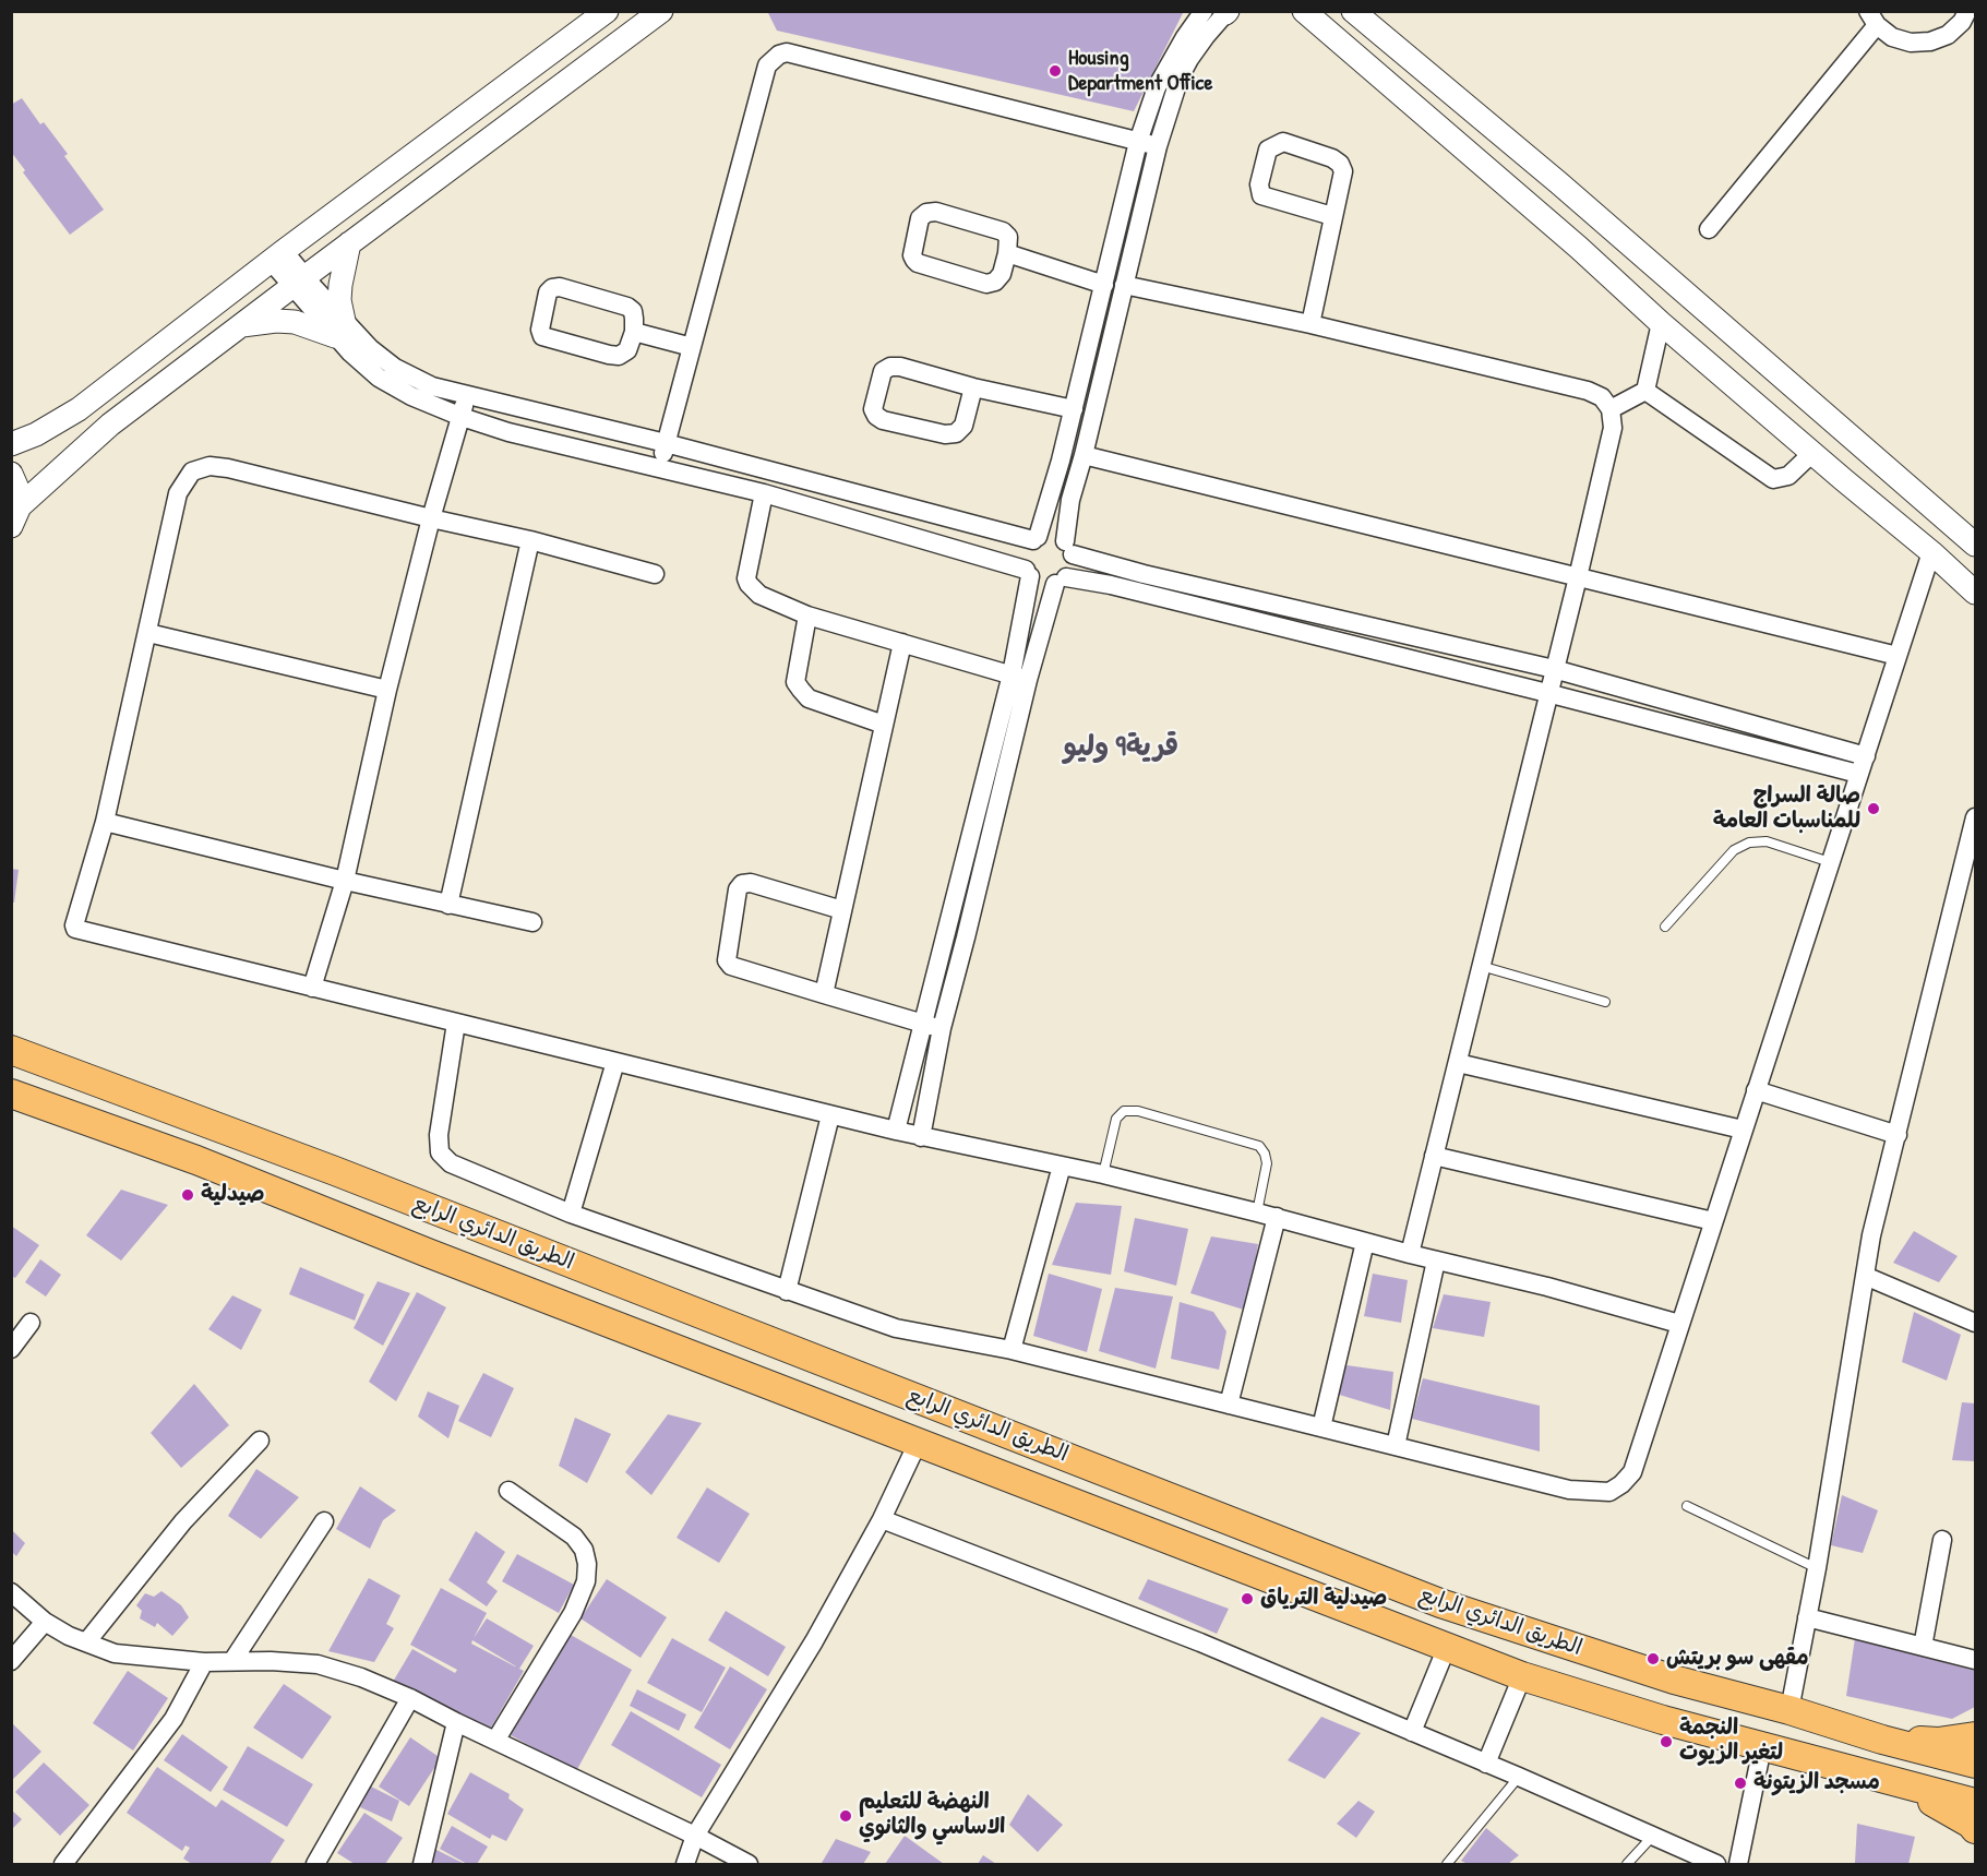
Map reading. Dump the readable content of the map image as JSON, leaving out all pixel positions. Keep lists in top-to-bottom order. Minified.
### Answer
{"streets":{"main road":["الطريق الدائري الرابع"]},"districts":["قرية9 وليو"],"places":["Housing Department Office","صالة السراج للمناسبات العامة","صيدلية","صيدلية الترياق","مقهى سو بريتش","النجمة لتغير الزيوت","مسجد الزيتونة","النهضة للتعليم الاساسي والثانوي"]}
